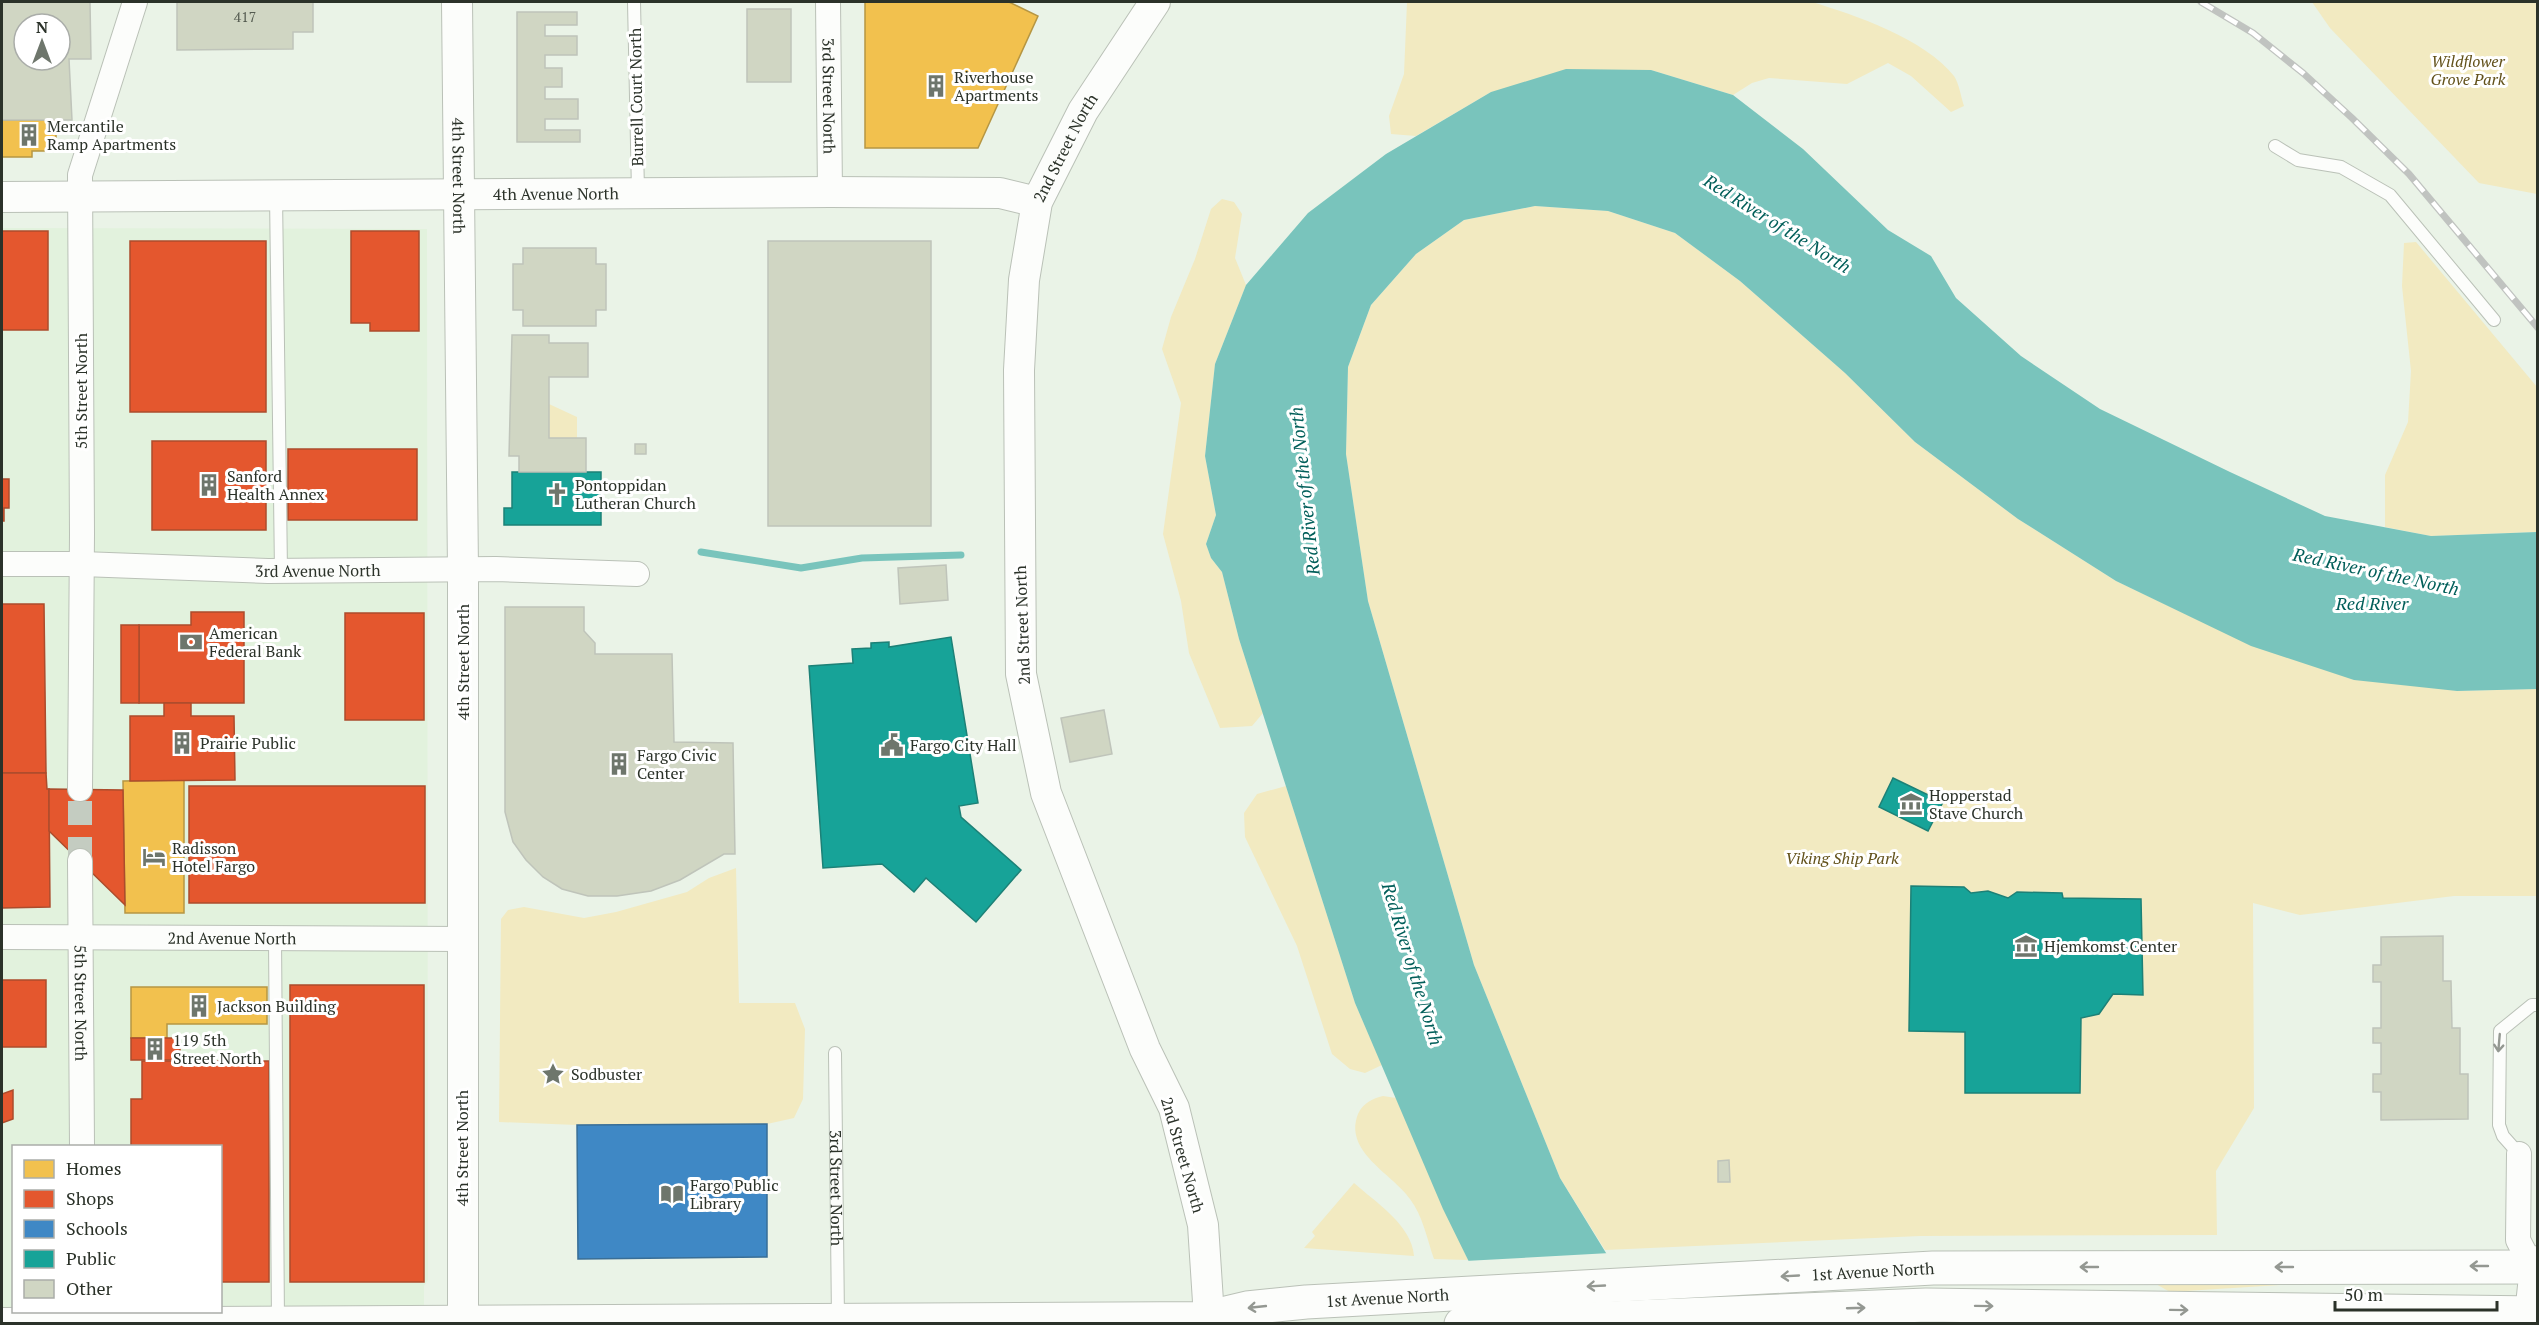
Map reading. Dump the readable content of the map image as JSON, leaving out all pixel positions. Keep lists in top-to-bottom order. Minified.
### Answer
{"streets":{"main road":["1st Avenue North"],"street":["3rd Street North","2nd Street North","4th Street North","4th Avenue North","5th Street North","3rd Avenue North","2nd Avenue North"],"lane":["Burrell Court North"]},"crossings":[["Burrell Court North","4th Avenue North"],["3rd Street North","4th Avenue North"],["3rd Street North","1st Avenue North"],["2nd Street North","4th Avenue North"],["2nd Street North","1st Avenue North"],["4th Street North","4th Avenue North"],["4th Street North","3rd Avenue North"],["4th Street North","2nd Avenue North"],["4th Street North","1st Avenue North"],["4th Avenue North","5th Street North"],["5th Street North","3rd Avenue North"],["5th Street North","2nd Avenue North"]],"water":["Red River of the North","Red River"],"parks":["Wildflower Grove Park","Viking Ship Park"],"places":{"building":["Riverhouse Apartments","Mercantile Ramp Apartments","Sanford Health Annex","Prairie Public","Fargo Civic Center","Jackson Building","119 5th Street North"],"church":["Pontoppidan Lutheran Church"],"bank":["American Federal Bank"],"public building":["Fargo City Hall"],"museum":["Hopperstad Stave Church","Hjemkomst Center"],"hotel":["Radisson Hotel Fargo"],"place":["Sodbuster"],"library":["Fargo Public Library"]},"house_numbers":["417"],"legend":["Homes","Shops","Schools","Public","Other"],"scale_bar":"50 m","north":"top"}
